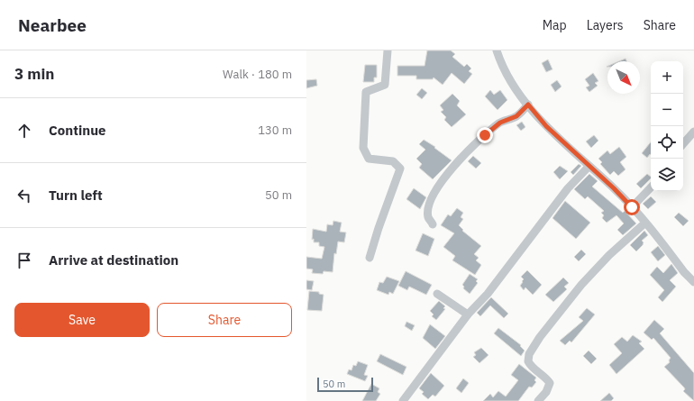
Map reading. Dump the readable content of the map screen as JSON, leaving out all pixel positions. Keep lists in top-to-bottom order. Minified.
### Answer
{"scale_bar":"50 m","north":"bottom right","page":{"header":"Nearbee","nav":["Map","Layers","Share"],"heading":["3 min","Walk · 180 m"],"map_buttons":["+","−"],"list":[["Continue","130 m"],["Turn left","50 m"],"Arrive at destination"],"buttons":["Save","Share"],"scale":"50 m"}}
